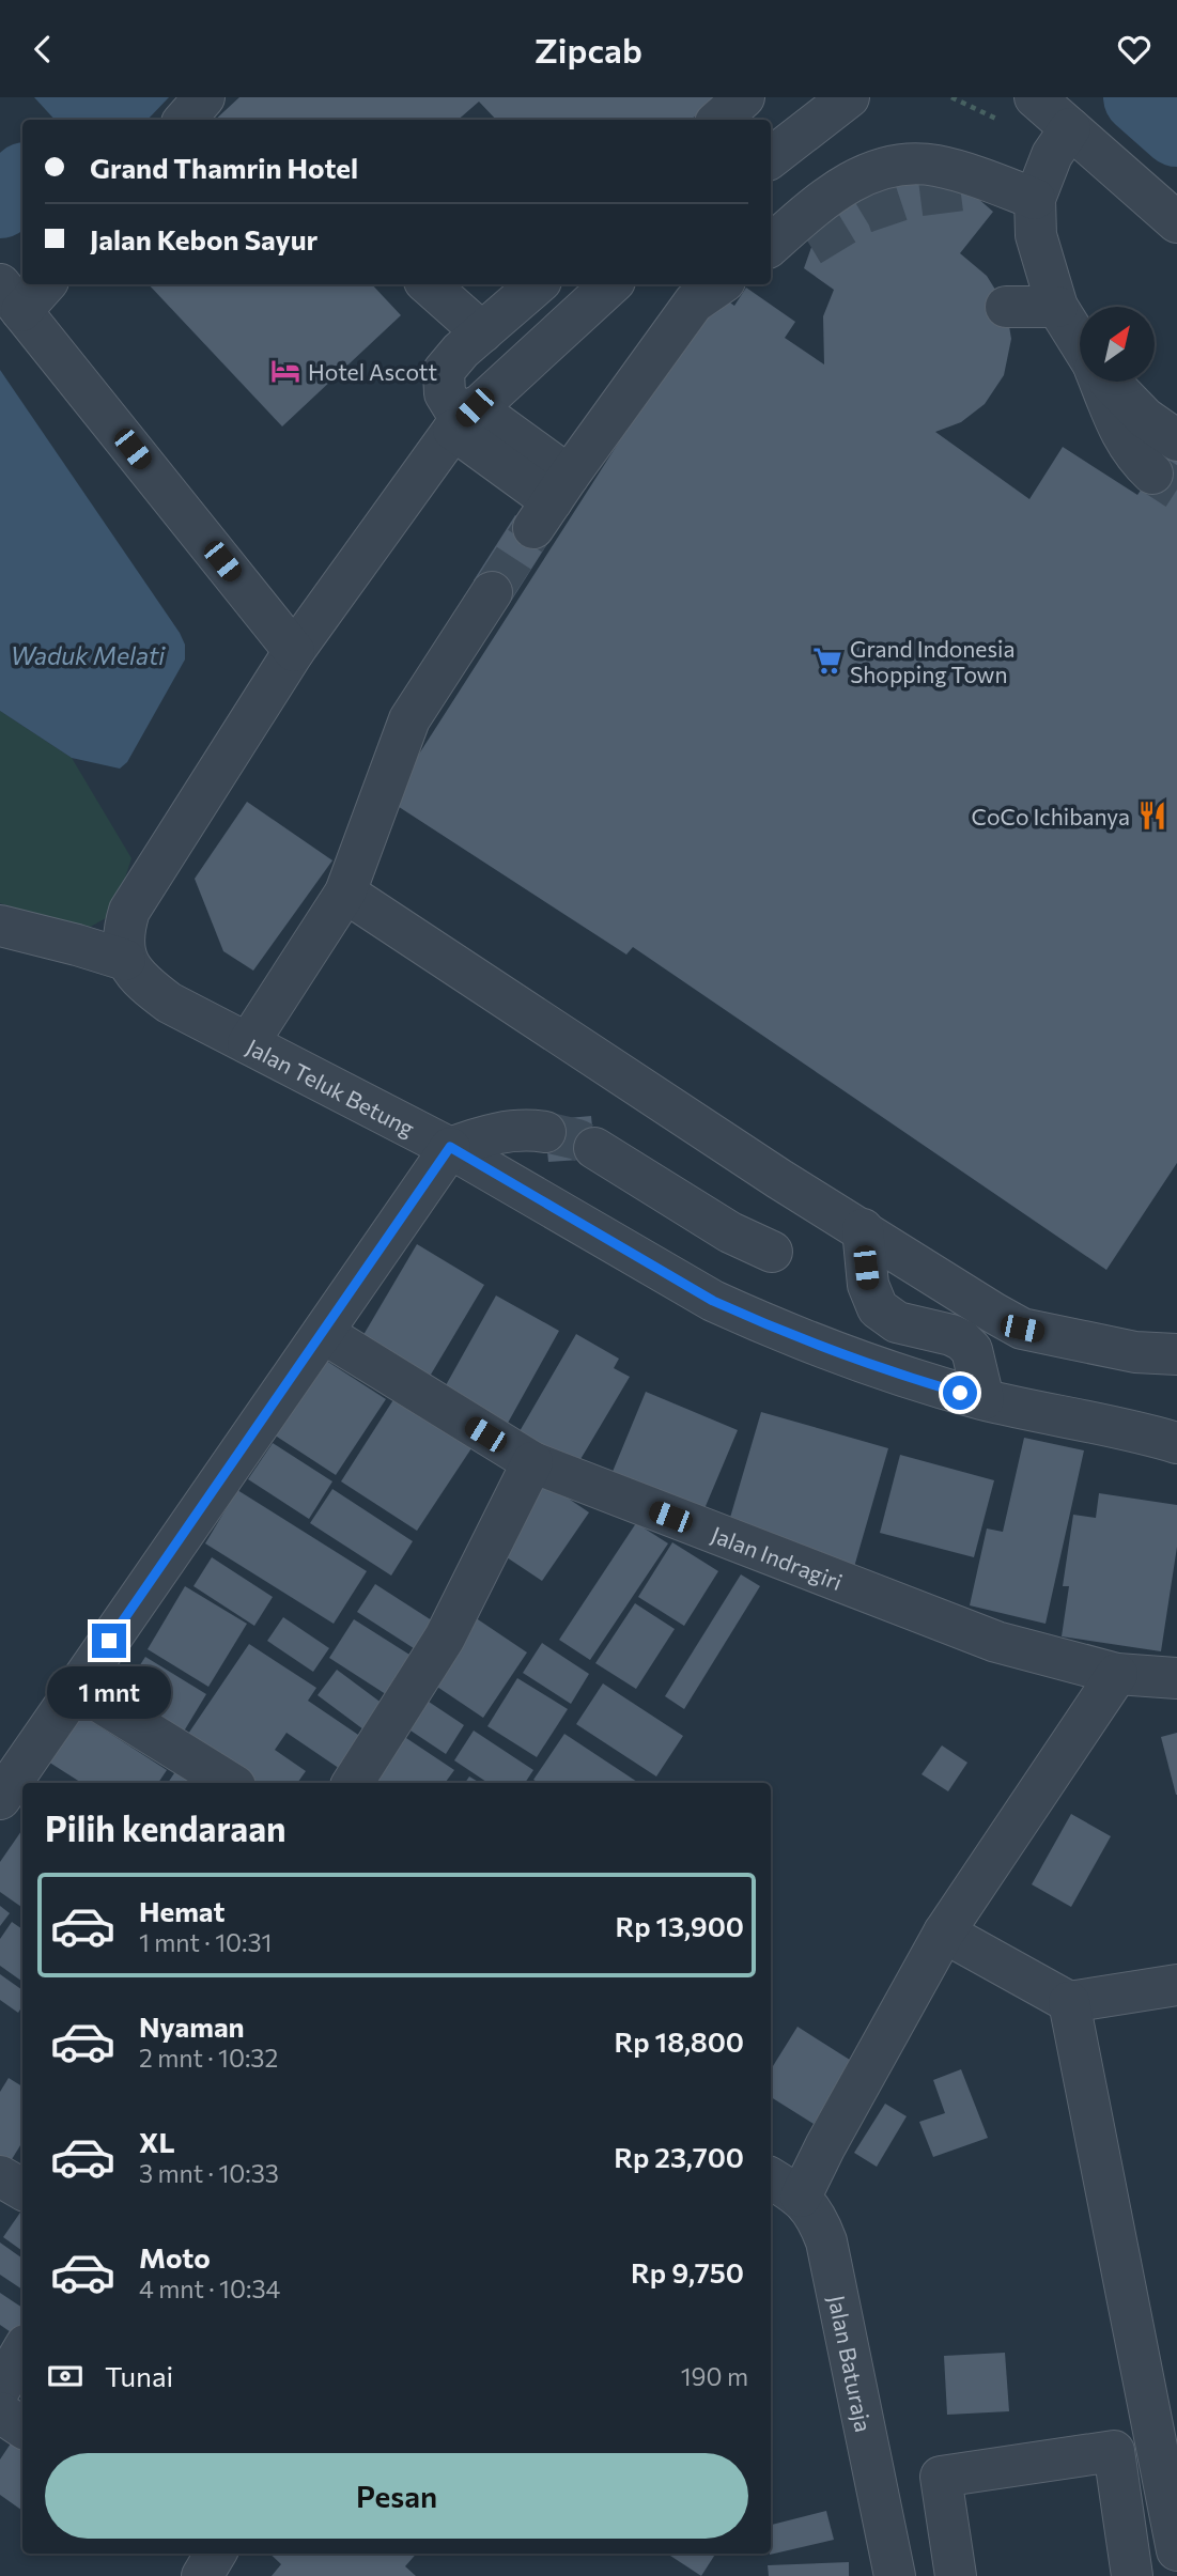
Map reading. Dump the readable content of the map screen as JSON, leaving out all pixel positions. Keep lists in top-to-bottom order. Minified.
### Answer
{"streets":{"street":["Jalan Teluk Betung","Jalan Indragiri","Jalan Baturaja"]},"water":["Waduk Melati"],"places":{"hotel":["Hotel Ascott"],"supermarket":["Grand Indonesia Shopping Town"],"restaurant":["CoCo Ichibanya"]},"north":"top right","page":{"header":"Zipcab","banner":["Grand Thamrin Hotel","Jalan Kebon Sayur"],"bubble":"1 mnt","heading":"Pilih kendaraan","list":[{"name":"Hemat","note":"1 mnt · 10:31","value":"Rp 13,900"},{"name":"Nyaman","note":"2 mnt · 10:32","value":"Rp 18,800"},{"name":"XL","note":"3 mnt · 10:33","value":"Rp 23,700"},{"name":"Moto","note":"4 mnt · 10:34","value":"Rp 9,750"}],"pay":["Tunai","190 m"],"buttons":"Pesan"}}
